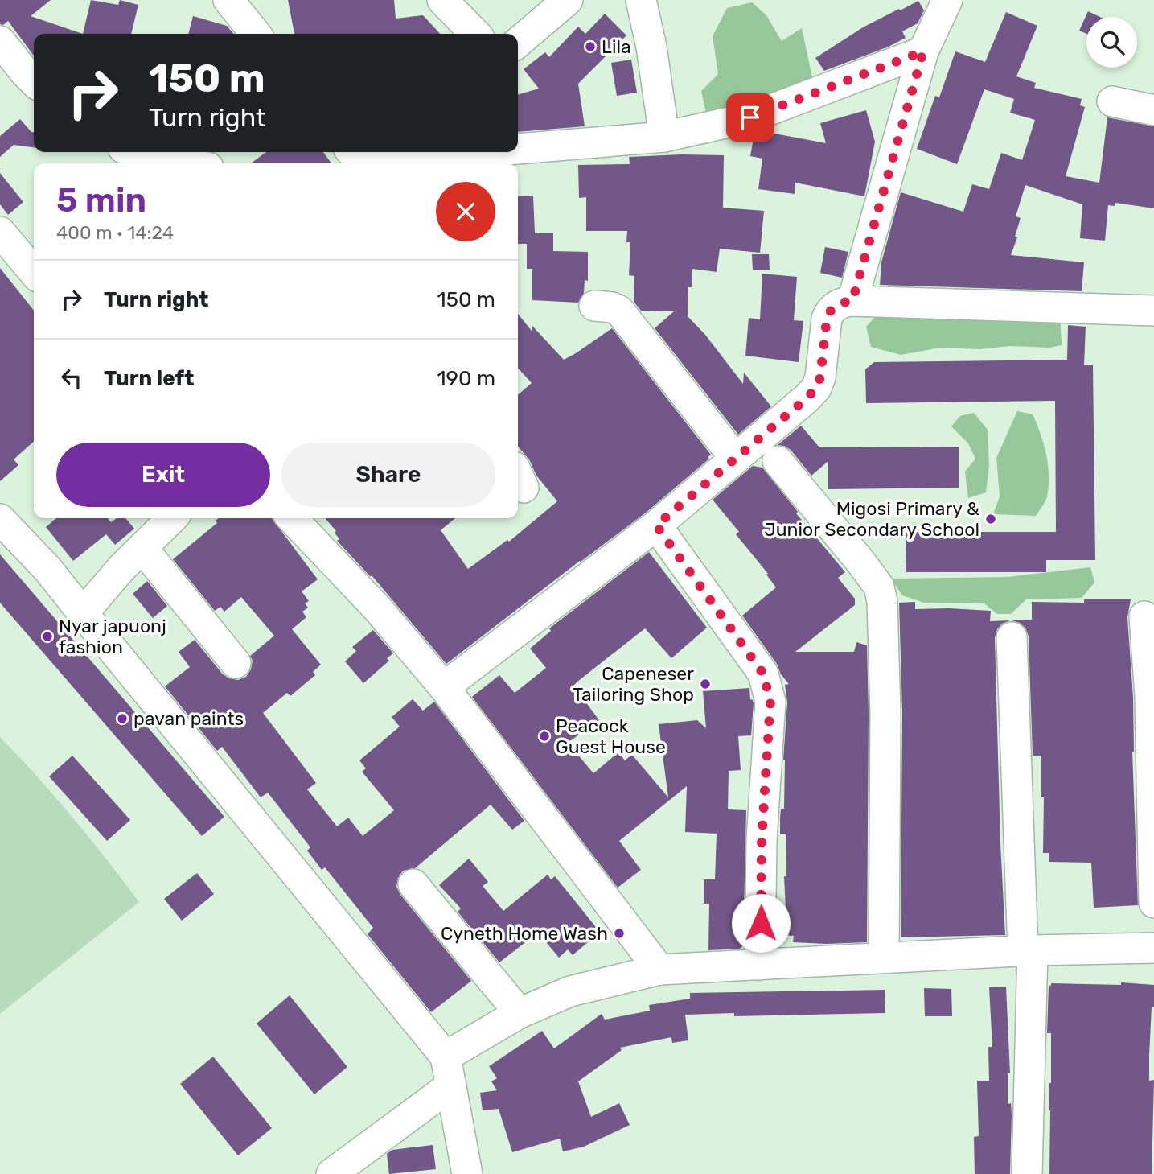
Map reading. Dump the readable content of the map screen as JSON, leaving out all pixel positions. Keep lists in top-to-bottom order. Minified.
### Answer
{"places":["Lila","Migosi Primary & Junior Secondary School","Nyar japuonj fashion","Capeneser Tailoring Shop","pavan paints","Peacock Guest House","Cyneth Home Wash"],"page":{"turn":["150 m","Turn right"],"heading":["5 min","400 m · 14:24"],"list":[{"name":"Turn right","value":"150 m"},{"name":"Turn left","value":"190 m"}],"buttons":["Exit","Share"]}}
